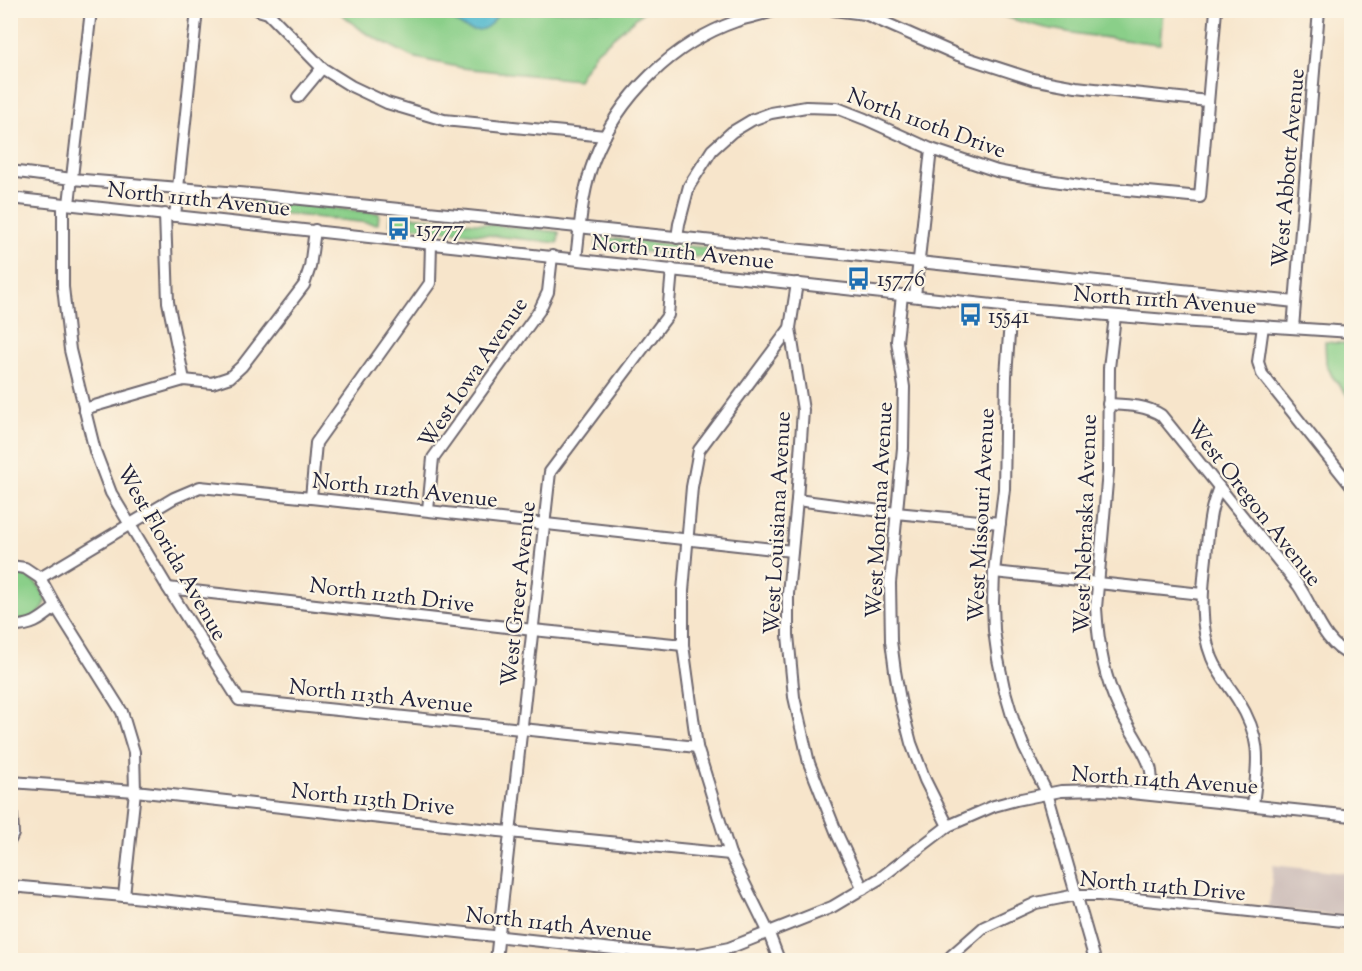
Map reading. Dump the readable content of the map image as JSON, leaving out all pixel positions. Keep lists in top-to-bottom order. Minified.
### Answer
{"streets":{"street":["North 110th Drive","West Abbott Avenue","North 111th Avenue","West Iowa Avenue","North 112th Avenue","West Oregon Avenue","West Montana Avenue","West Missouri Avenue","West Louisiana Avenue","West Nebraska Avenue","West Florida Avenue","North 112th Drive","West Greer Avenue","North 113th Avenue","North 114th Avenue","North 113th Drive","North 114th Drive"]},"crossings":[["North 110th Drive","North 111th Avenue"],["West Abbott Avenue","North 111th Avenue"],["North 111th Avenue","West Iowa Avenue"],["North 111th Avenue","West Montana Avenue"],["North 111th Avenue","West Missouri Avenue"],["North 111th Avenue","West Nebraska Avenue"],["North 111th Avenue","West Florida Avenue"],["North 111th Avenue","West Greer Avenue"],["West Iowa Avenue","North 112th Avenue"],["North 112th Avenue","West Louisiana Avenue"],["North 112th Avenue","West Florida Avenue"],["North 112th Avenue","West Greer Avenue"],["West Oregon Avenue","West Nebraska Avenue"],["West Montana Avenue","North 114th Avenue"],["West Missouri Avenue","North 114th Avenue"],["West Missouri Avenue","North 114th Drive"],["West Louisiana Avenue","North 114th Avenue"],["West Nebraska Avenue","North 114th Avenue"],["West Florida Avenue","North 112th Drive"],["West Florida Avenue","North 113th Avenue"],["North 112th Drive","West Greer Avenue"],["West Greer Avenue","North 113th Avenue"],["West Greer Avenue","North 114th Avenue"],["West Greer Avenue","North 113th Drive"]],"places":{"bus stop":["15777","15776","15541"]}}
